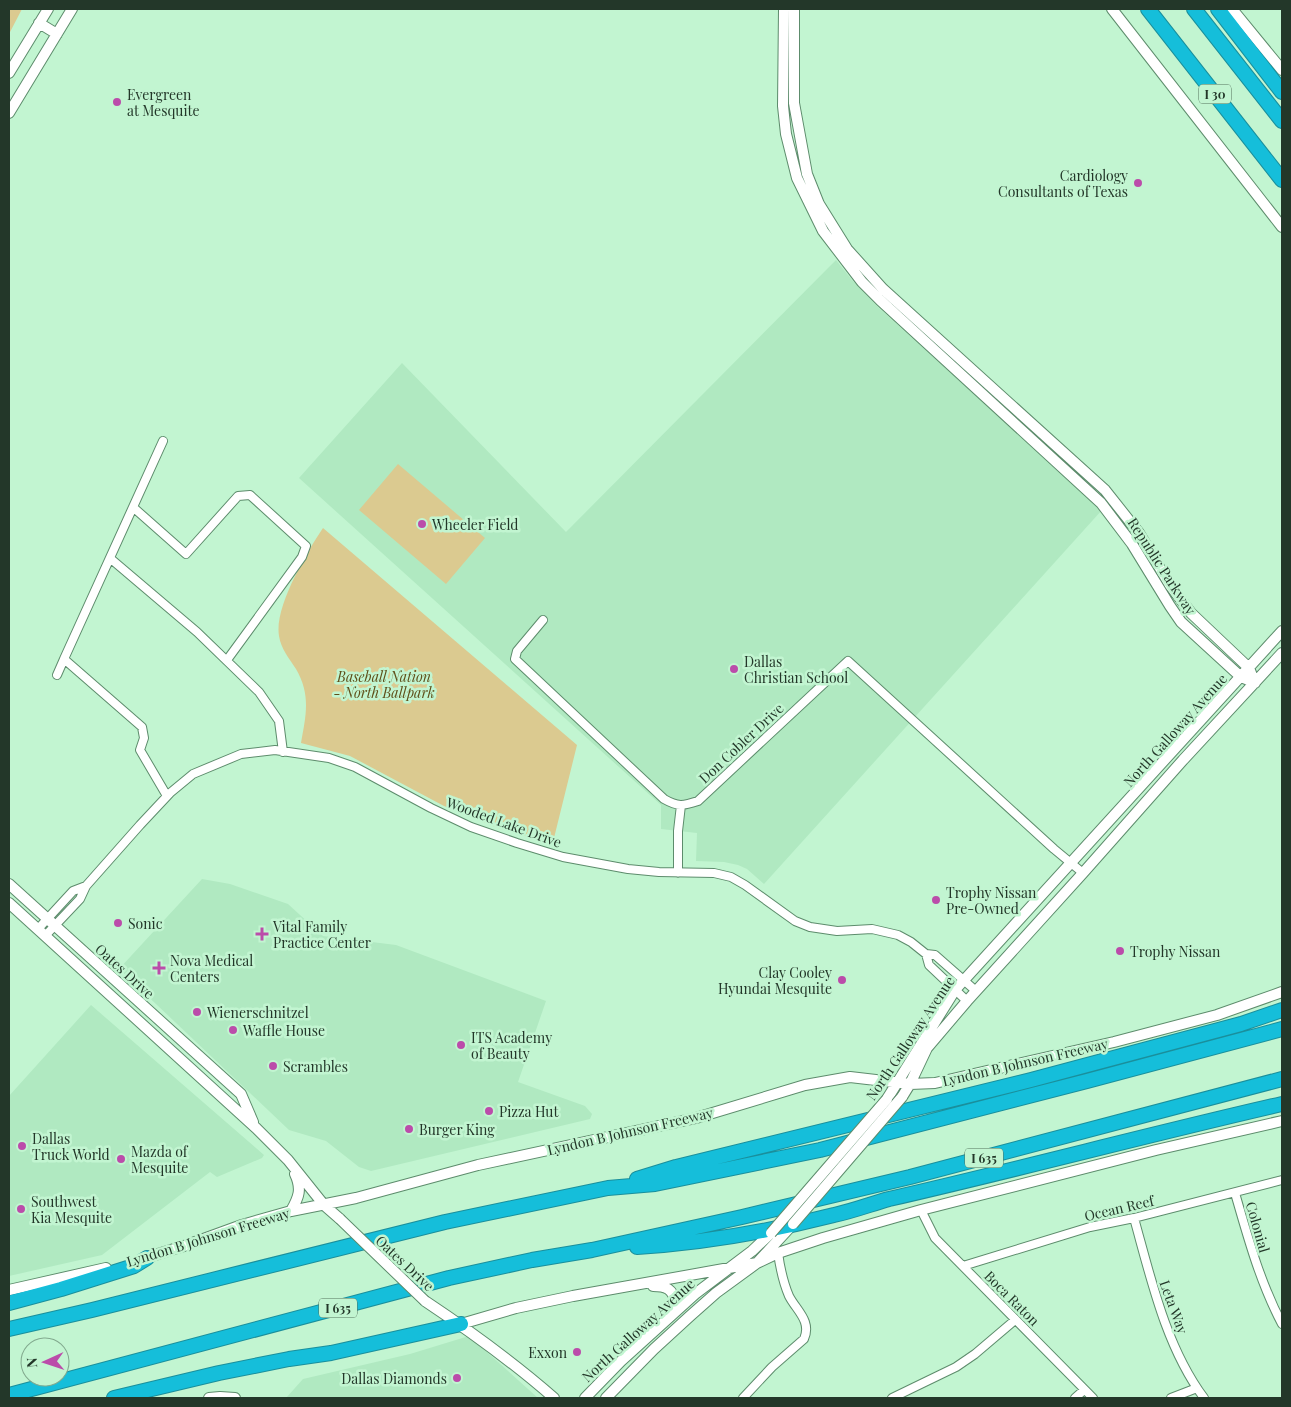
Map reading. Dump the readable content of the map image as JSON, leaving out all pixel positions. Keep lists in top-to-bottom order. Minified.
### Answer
{"streets":{"highway":["I 30","I 635"],"main road":["Republic Parkway","North Galloway Avenue","Oates Drive","Lyndon B Johnson Freeway"],"street":["Don Cobler Drive","Wooded Lake Drive","Ocean Reef","Colonial","Boca Raton","Leta Way"]},"crossings":[["Republic Parkway","North Galloway Avenue"],["North Galloway Avenue","Don Cobler Drive"],["North Galloway Avenue","Wooded Lake Drive"],["North Galloway Avenue","Lyndon B Johnson Freeway"],["Wooded Lake Drive","Oates Drive"],["Oates Drive","Lyndon B Johnson Freeway"],["Ocean Reef","Colonial"],["Ocean Reef","Boca Raton"],["Ocean Reef","Leta Way"]],"parks":["Baseball Nation - North Ballpark"],"places":{"other":["Evergreen at Mesquite","Cardiology Consultants of Texas","Wheeler Field","Dallas Christian School","Trophy Nissan Pre-Owned","Sonic","Trophy Nissan","Clay Cooley Hyundai Mesquite","Wienerschnitzel","Waffle House","ITS Academy of Beauty","Scrambles","Pizza Hut","Burger King","Dallas Truck World","Mazda of Mesquite","Southwest Kia Mesquite","Exxon","Dallas Diamonds"],"health":["Vital Family Practice Center","Nova Medical Centers"]},"north":"left"}
